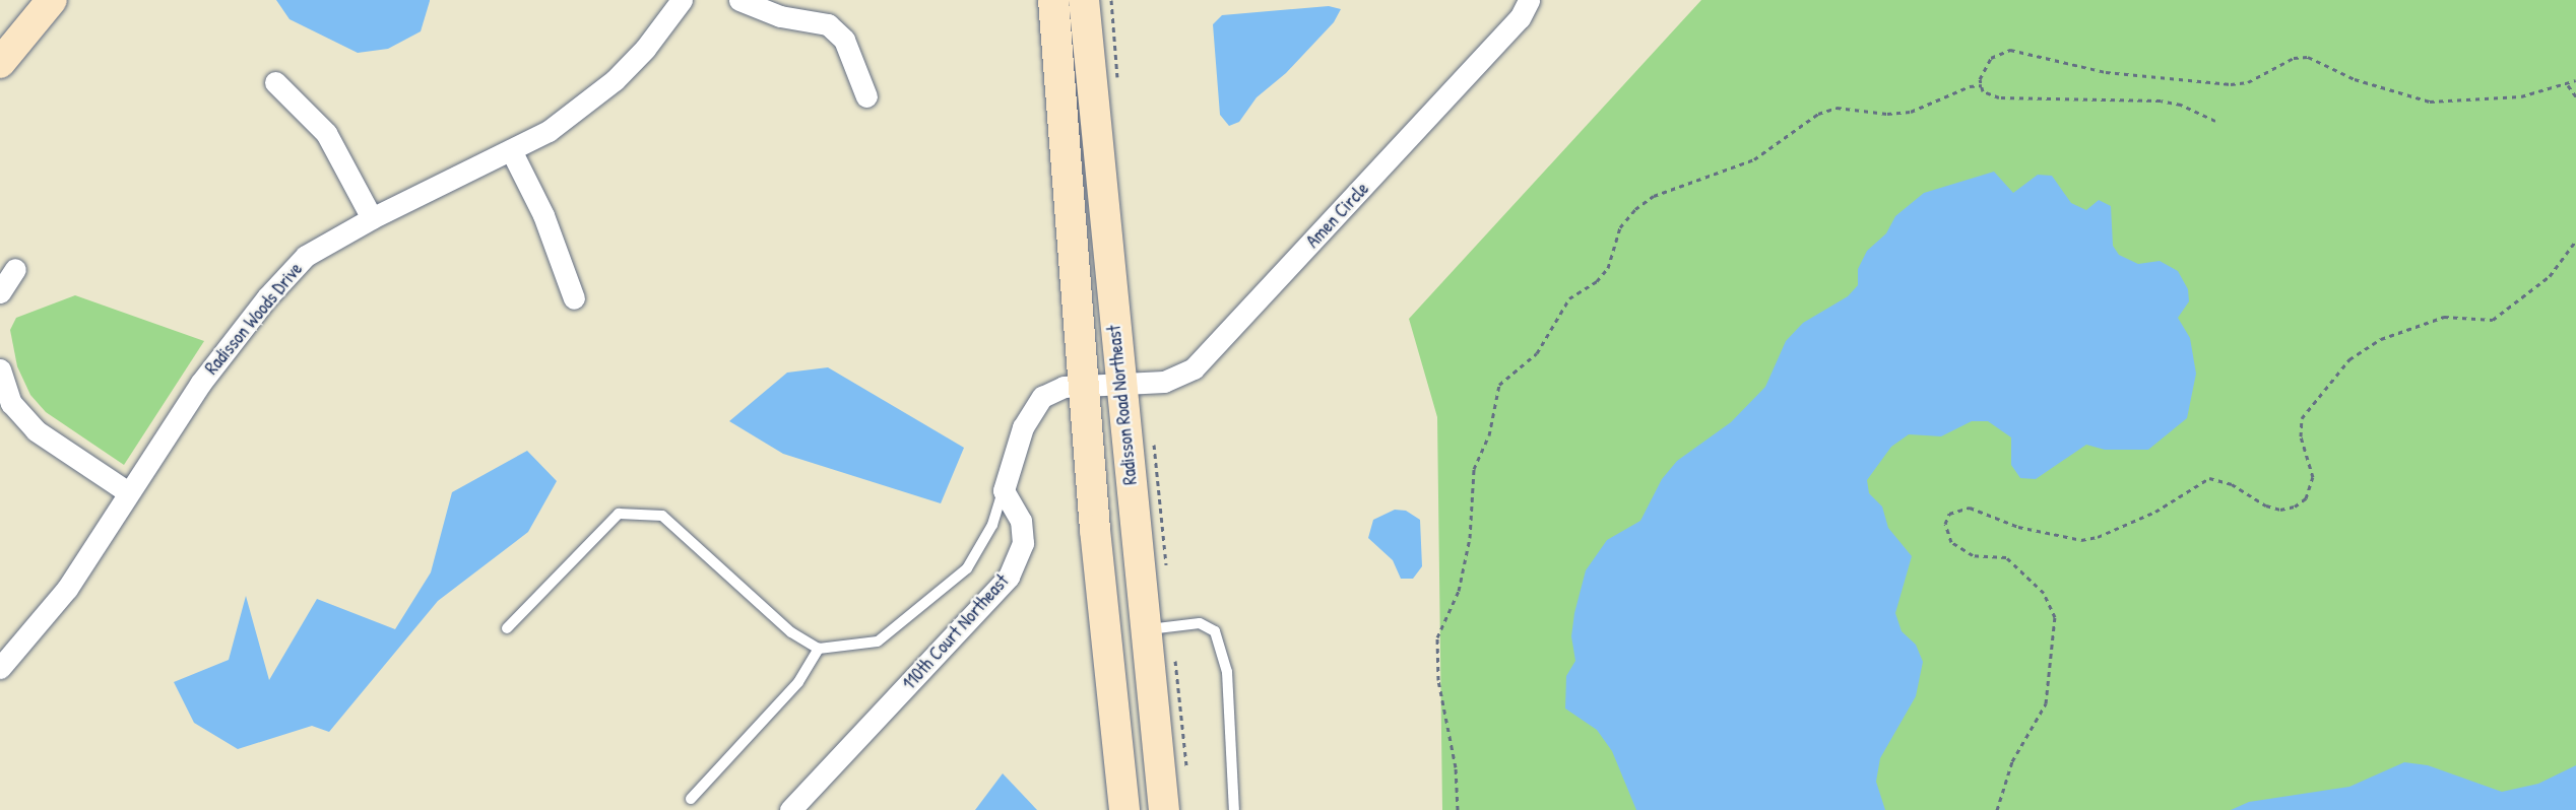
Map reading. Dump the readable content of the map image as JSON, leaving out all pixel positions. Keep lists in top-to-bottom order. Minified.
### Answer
{"streets":{"main road":["Radisson Road Northeast"],"street":["Amen Circle","Radisson Woods Drive","110th Court Northeast"]},"crossings":[["Amen Circle","Radisson Road Northeast"]]}
